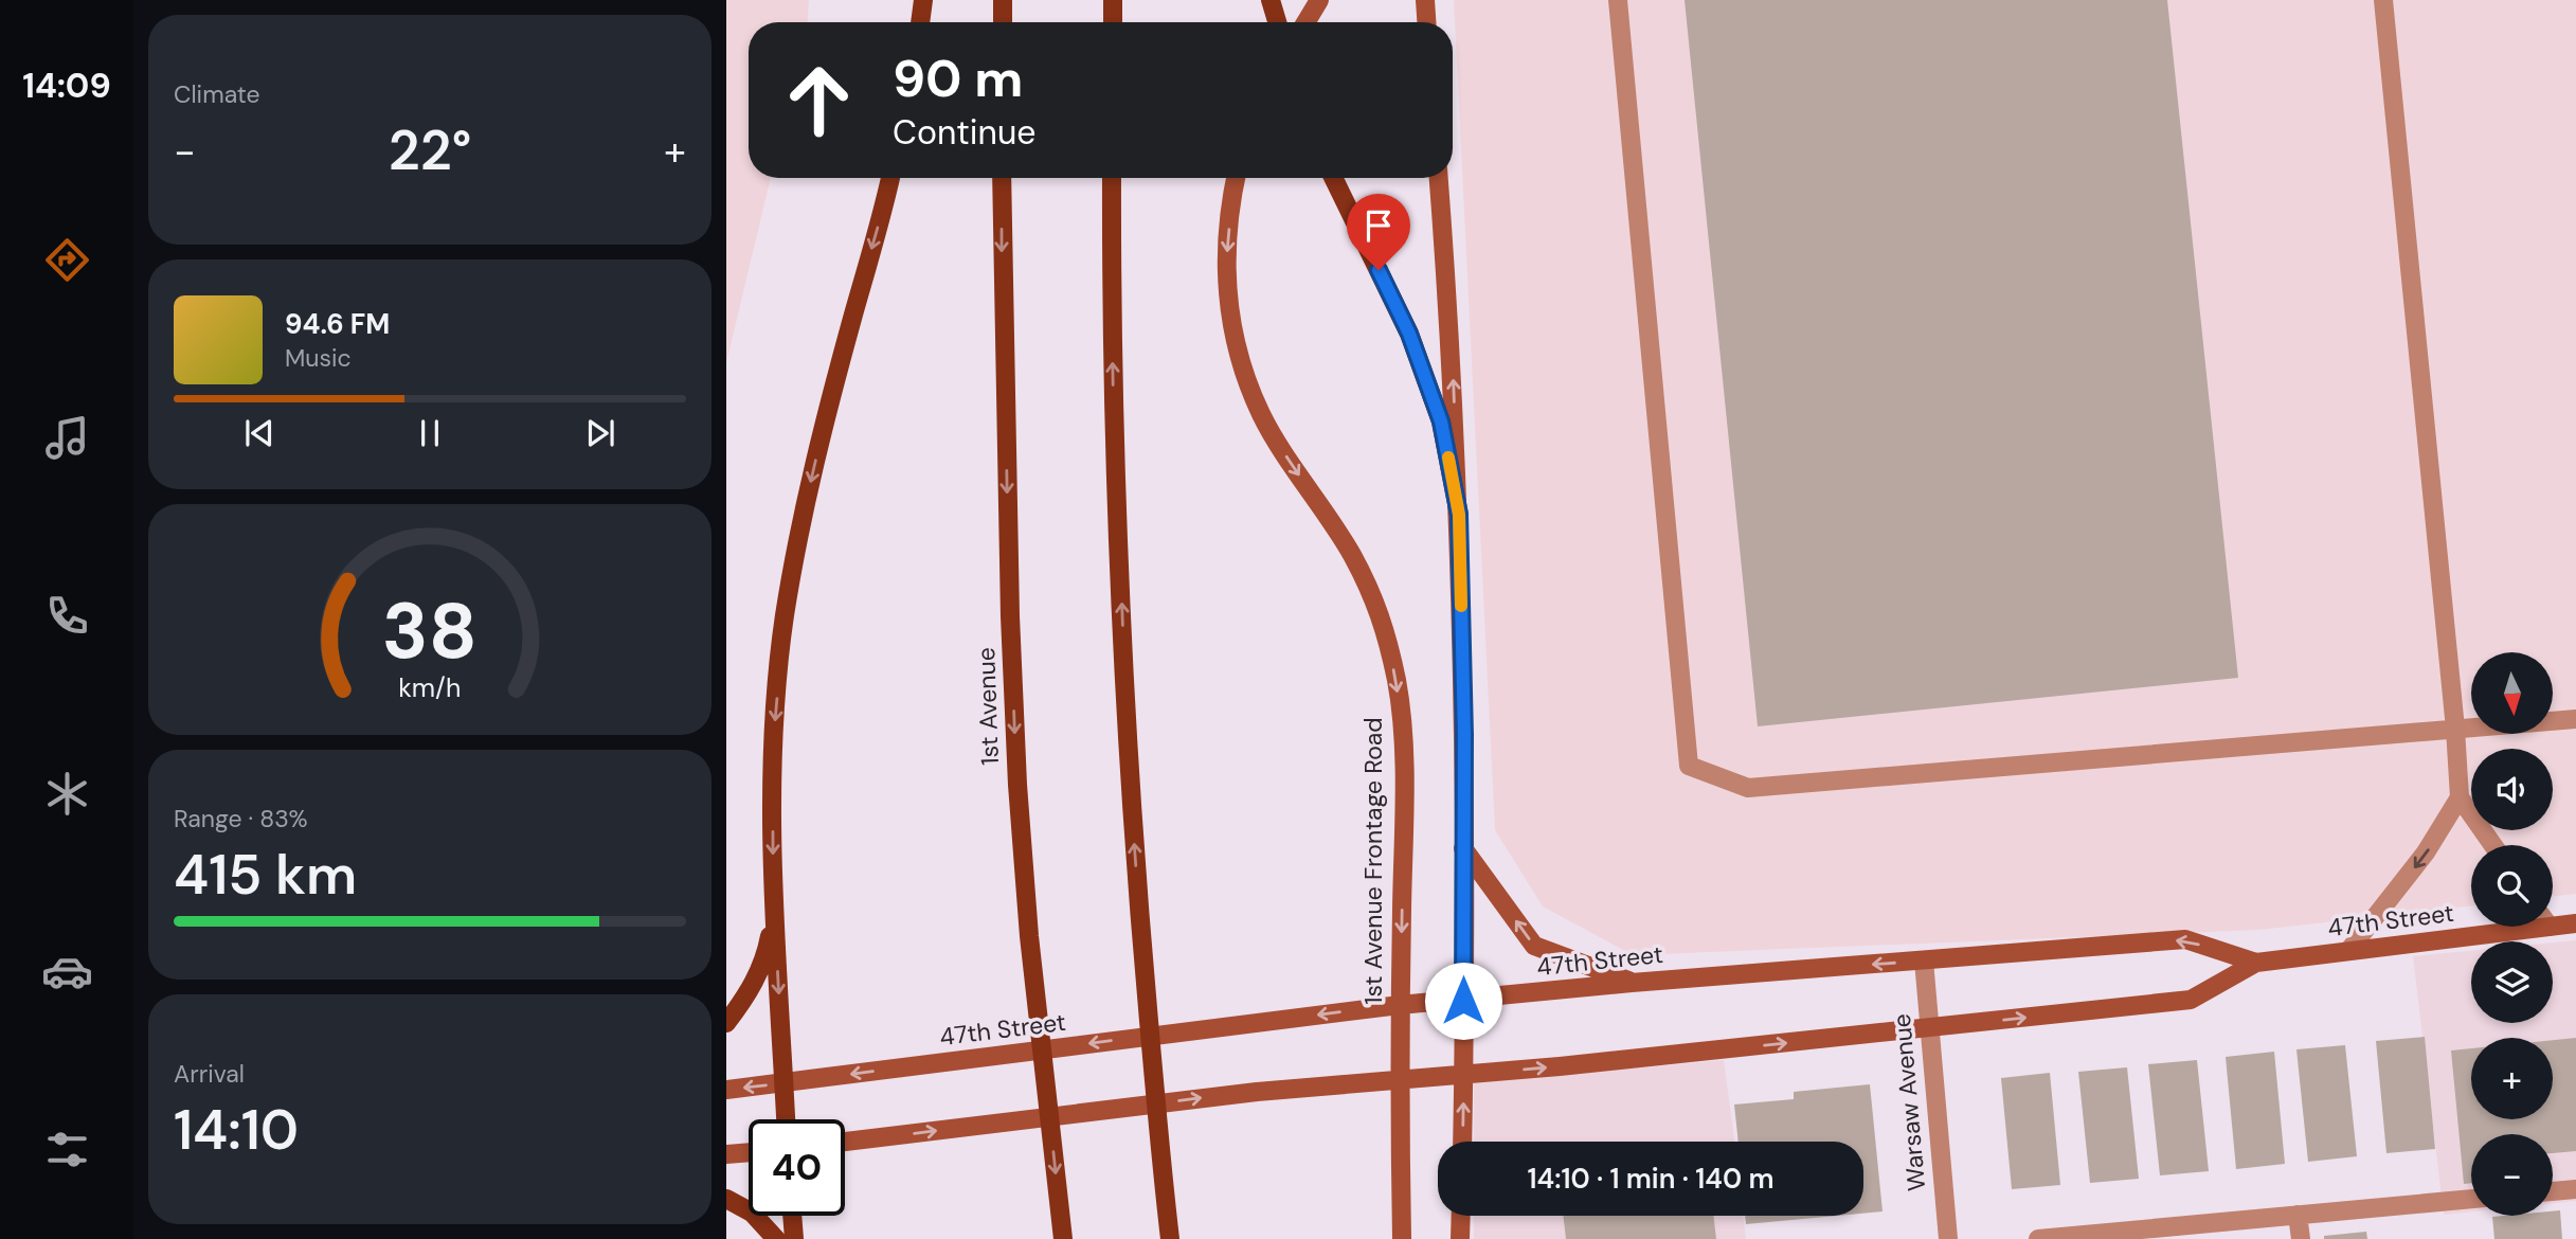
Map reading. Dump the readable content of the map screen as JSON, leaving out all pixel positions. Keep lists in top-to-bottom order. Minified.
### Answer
{"streets":{"main road":["1st Avenue","1st Avenue Frontage Road","47th Street"],"street":["Warsaw Avenue"]},"crossings":[["1st Avenue Frontage Road","47th Street"],["47th Street","Warsaw Avenue"]],"north":"bottom","page":{"tabs":"14:09","tile":["Climate",["Range · 83%","415 km"],["Arrival","14:10"]],"turn":["90 m","Continue"],"heat":["−","22°","+"],"song":["94.6 FM","Music"],"map_buttons":["+","−"],"limit":"40","trip":"14:10 · 1 min · 140 m","gauge":["38","km/h"]}}
